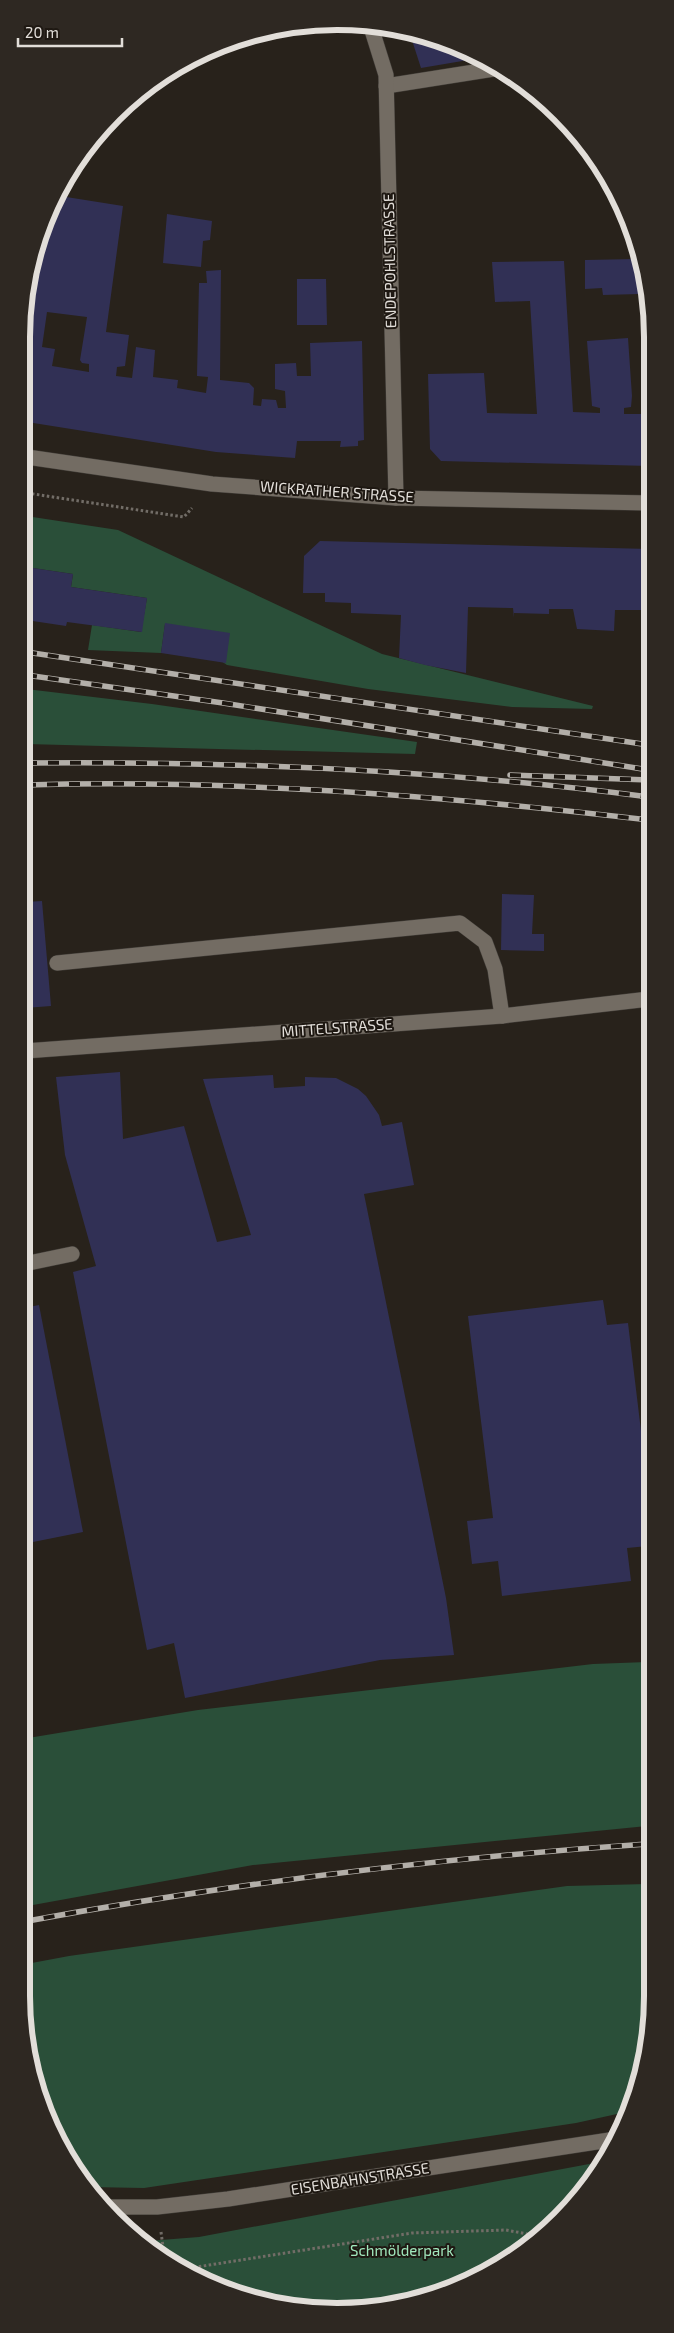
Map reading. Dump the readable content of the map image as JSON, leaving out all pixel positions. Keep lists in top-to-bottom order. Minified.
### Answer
{"streets":{"street":["ENDEPOHLSTRASSE","WICKRATHER STRASSE","MITTELSTRASSE","EISENBAHNSTRASSE"]},"crossings":[["ENDEPOHLSTRASSE","WICKRATHER STRASSE"]],"parks":["Schmölderpark"],"scale_bar":"20 m"}
